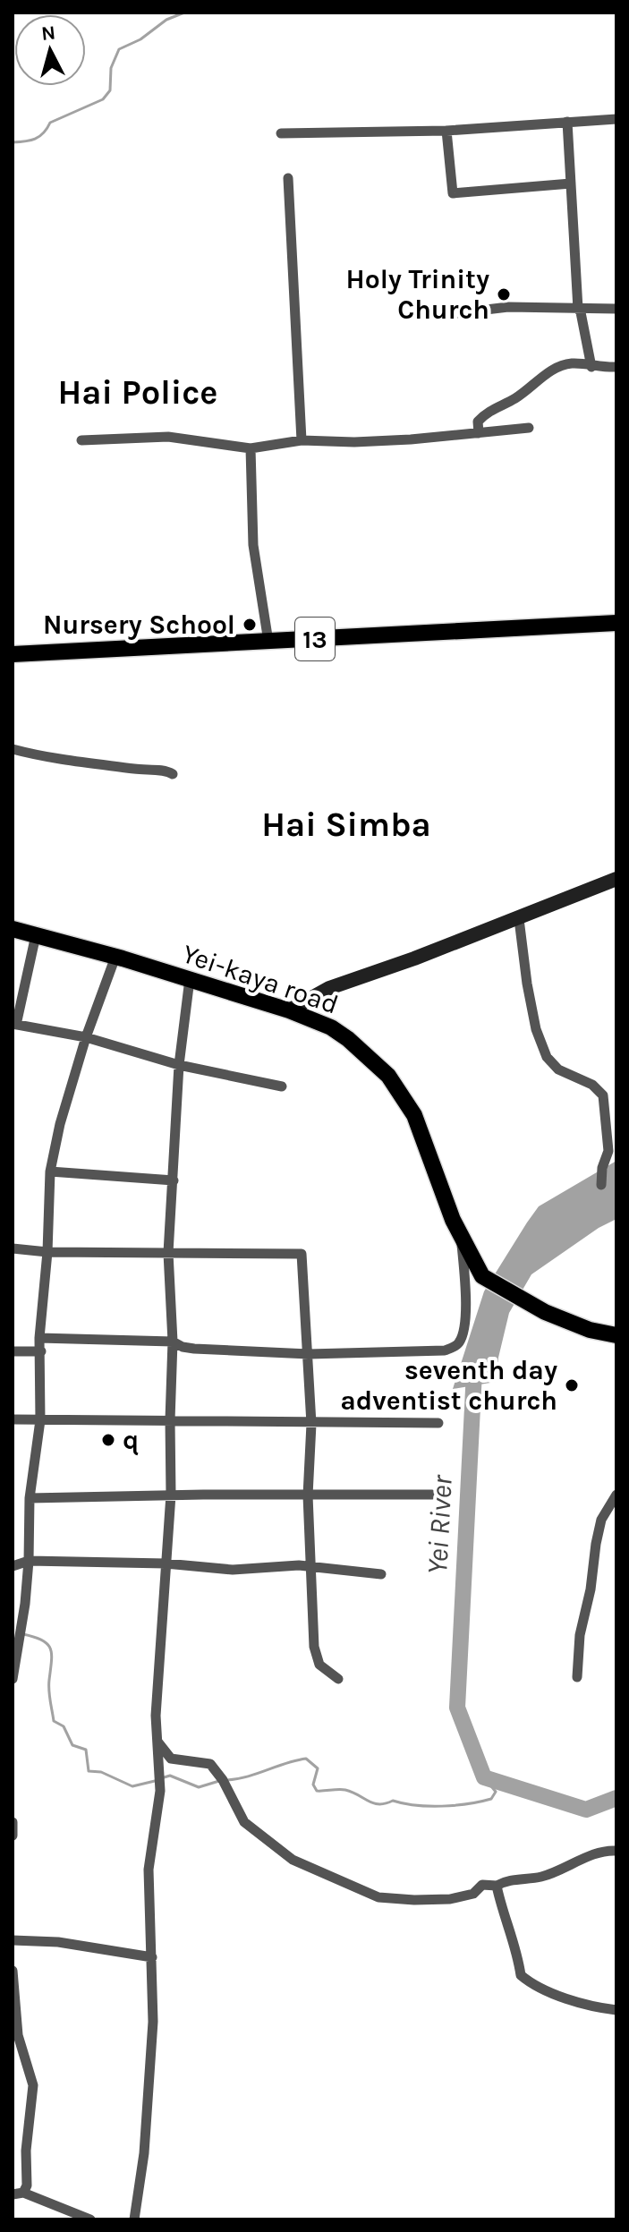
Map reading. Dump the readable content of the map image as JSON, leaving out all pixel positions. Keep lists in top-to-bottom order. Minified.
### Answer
{"streets":{"main road":["13","Yei-kaya road"]},"districts":["Hai Police","Hai Simba"],"water":["Yei River"],"places":["Holy Trinity Church","Nursery School","seventh day adventist church","q"],"north":"top"}
